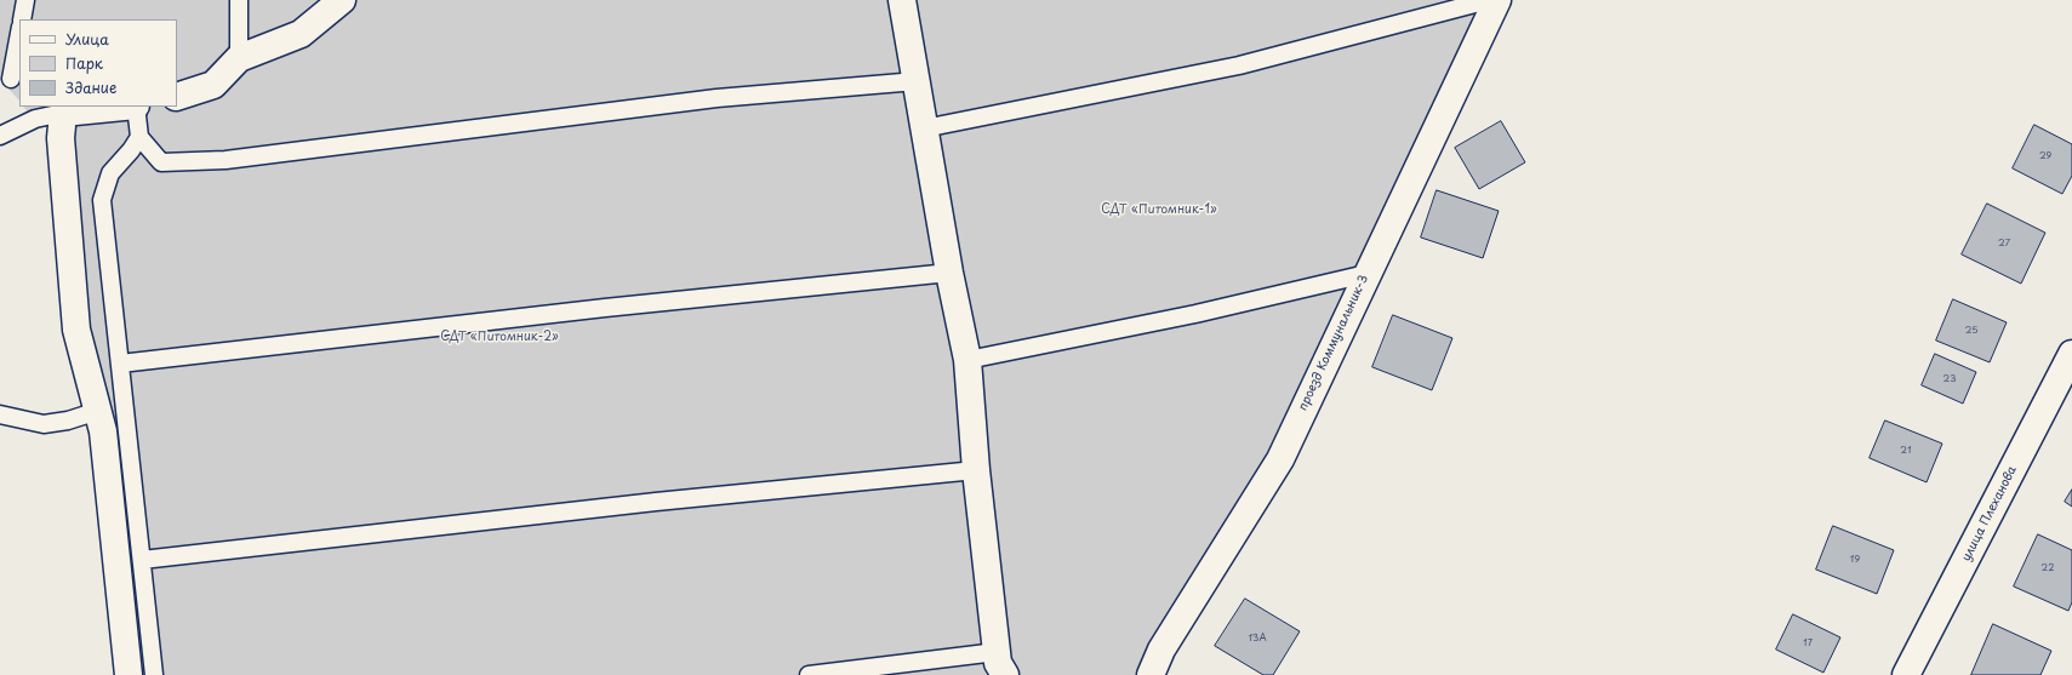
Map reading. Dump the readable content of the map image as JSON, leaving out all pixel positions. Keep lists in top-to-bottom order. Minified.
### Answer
{"streets":{"street":["проезд Коммунальник-3","улица Плеханова"]},"parks":["СДТ «Питомник-1»","СДТ «Питомник-2»"],"house_numbers":["29","27","25","23","21","19","22","13А","17"],"legend":["Улица","Парк","Здание"]}
